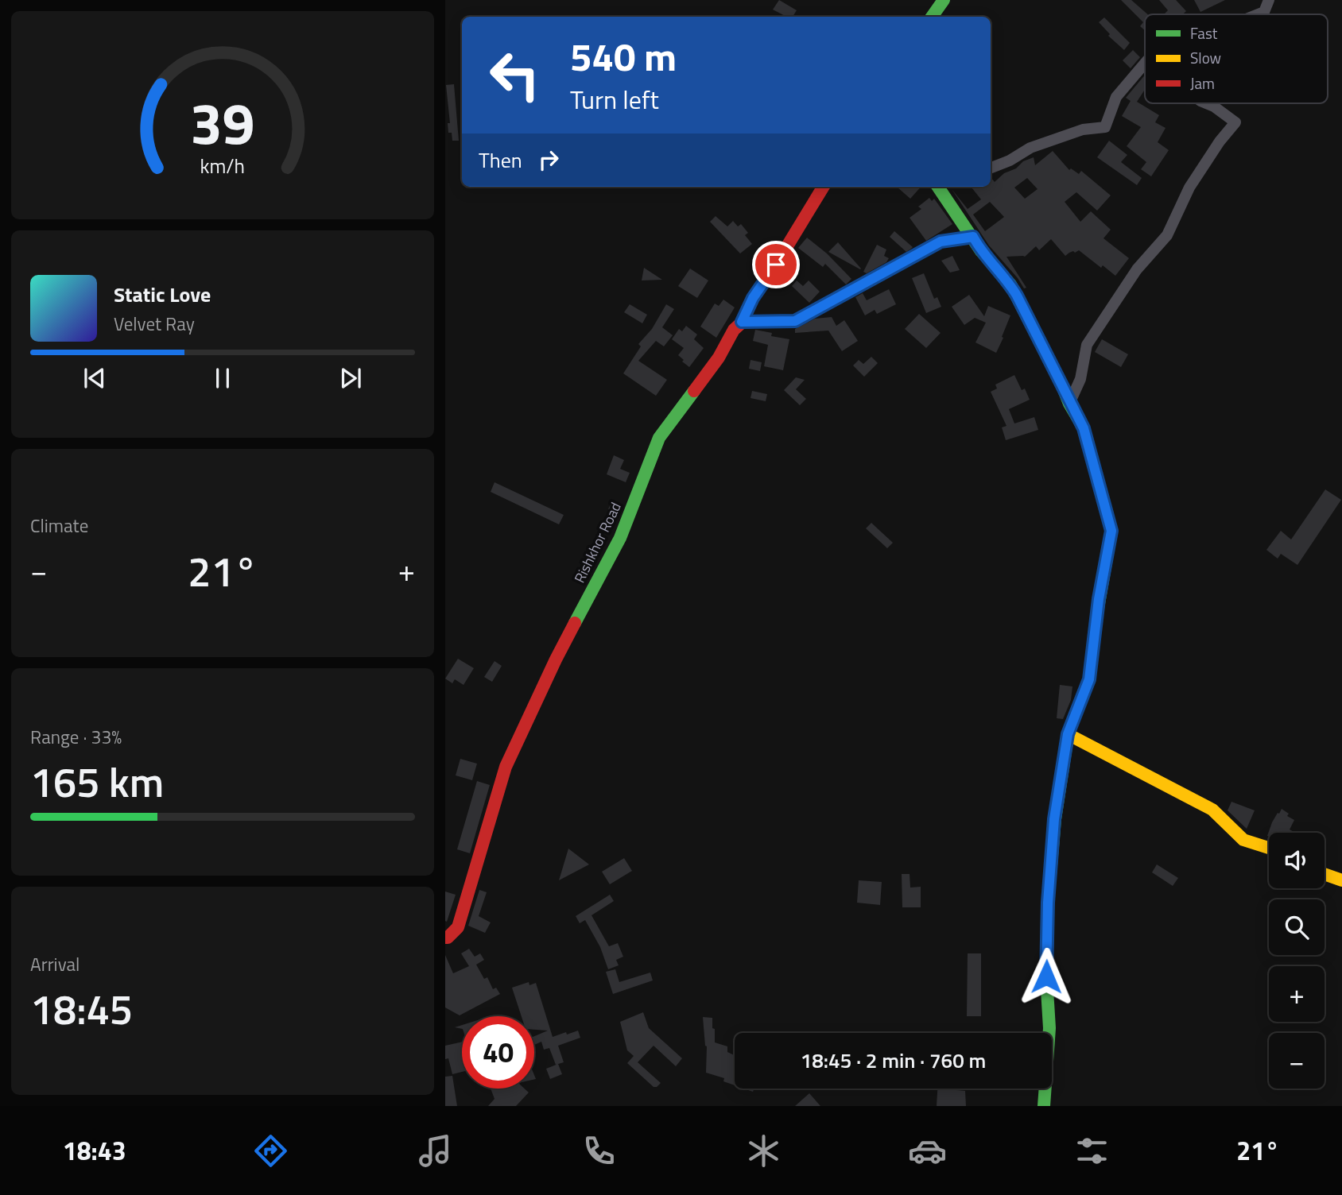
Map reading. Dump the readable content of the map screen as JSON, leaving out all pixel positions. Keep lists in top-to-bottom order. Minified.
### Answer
{"streets":{"street":["Rishkhor Road"]},"legend":["Fast","Slow","Jam"],"page":{"turn":["540 m","Turn left"],"then":"Then","song":["Static Love","Velvet Ray"],"tile":["Climate",["Range · 33%","165 km"],["Arrival","18:45"]],"heat":["−","21°","+"],"map_buttons":["+","−"],"limit":"40","trip":"18:45 · 2 min · 760 m","tabs":["18:43","21°"],"gauge":["39","km/h"]}}
